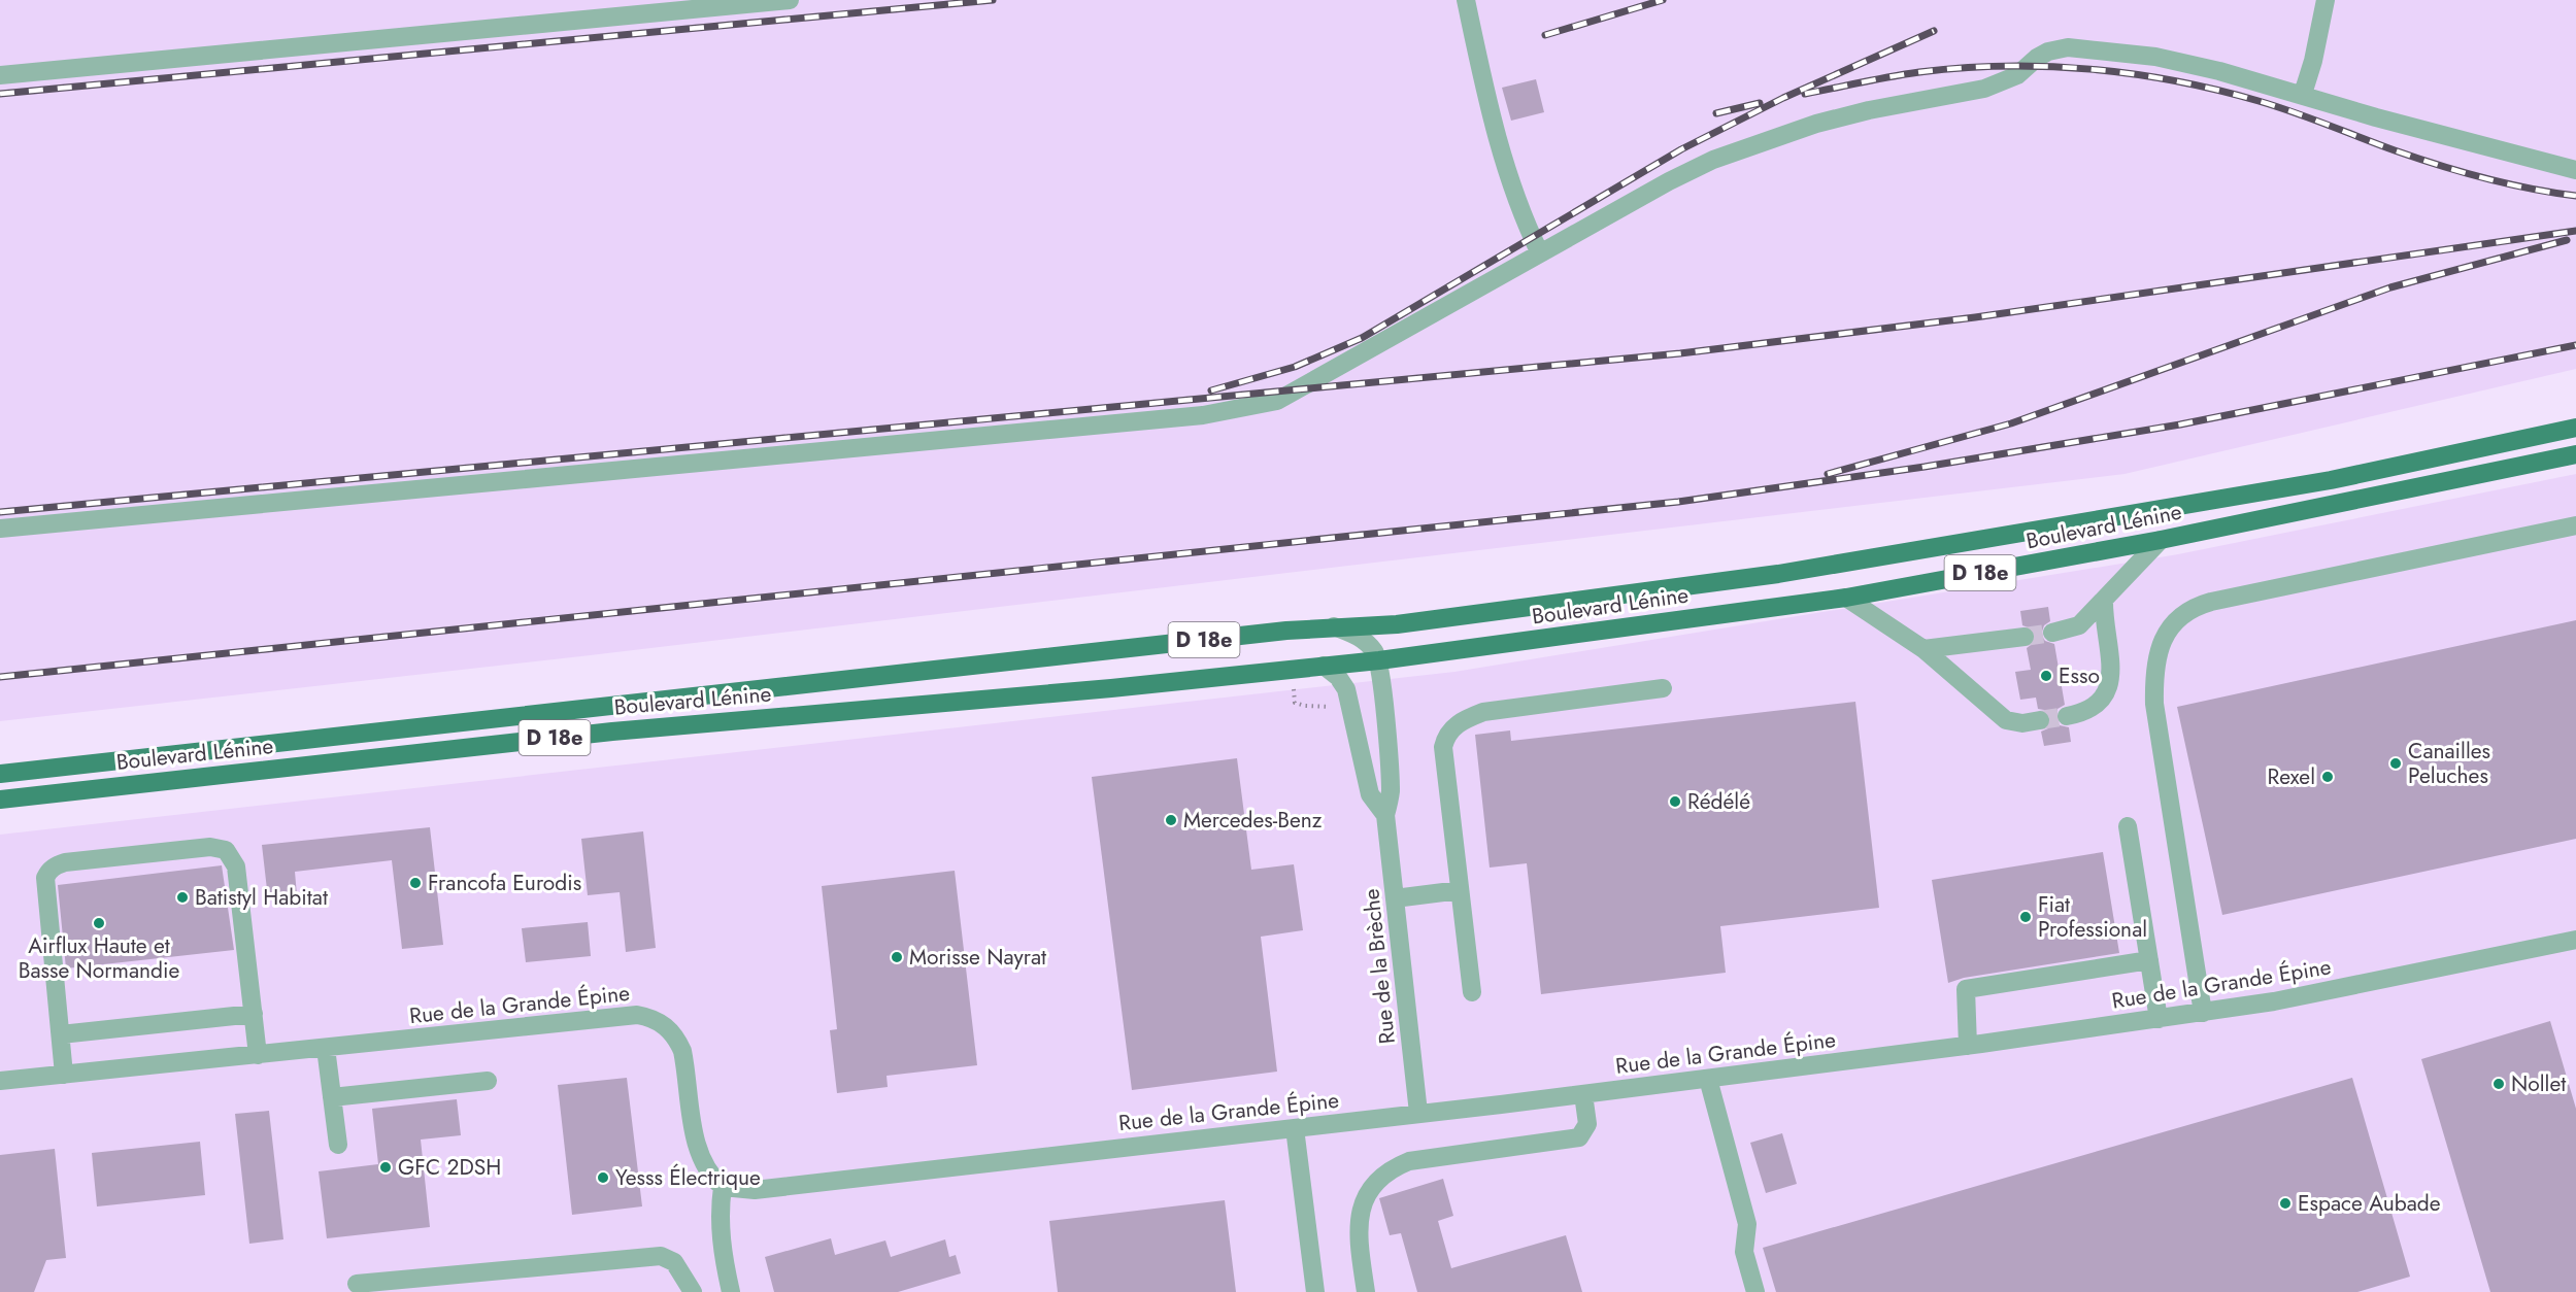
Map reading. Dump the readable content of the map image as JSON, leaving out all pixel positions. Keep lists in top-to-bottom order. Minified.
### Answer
{"streets":{"main road":["Boulevard Lénine","D 18e"],"street":["Rue de la Brèche","Rue de la Grande Épine"]},"crossings":[["Boulevard Lénine","Rue de la Brèche"],["Rue de la Brèche","Rue de la Grande Épine"]],"places":["Esso","Canailles Peluches","Rexel","Rédélé","Mercedes-Benz","Francofa Eurodis","Batistyl Habitat","Fiat Professional","Airflux Haute et Basse Normandie","Morisse Nayrat","Nollet","GFC 2DSH","Yesss Électrique","Espace Aubade"]}
